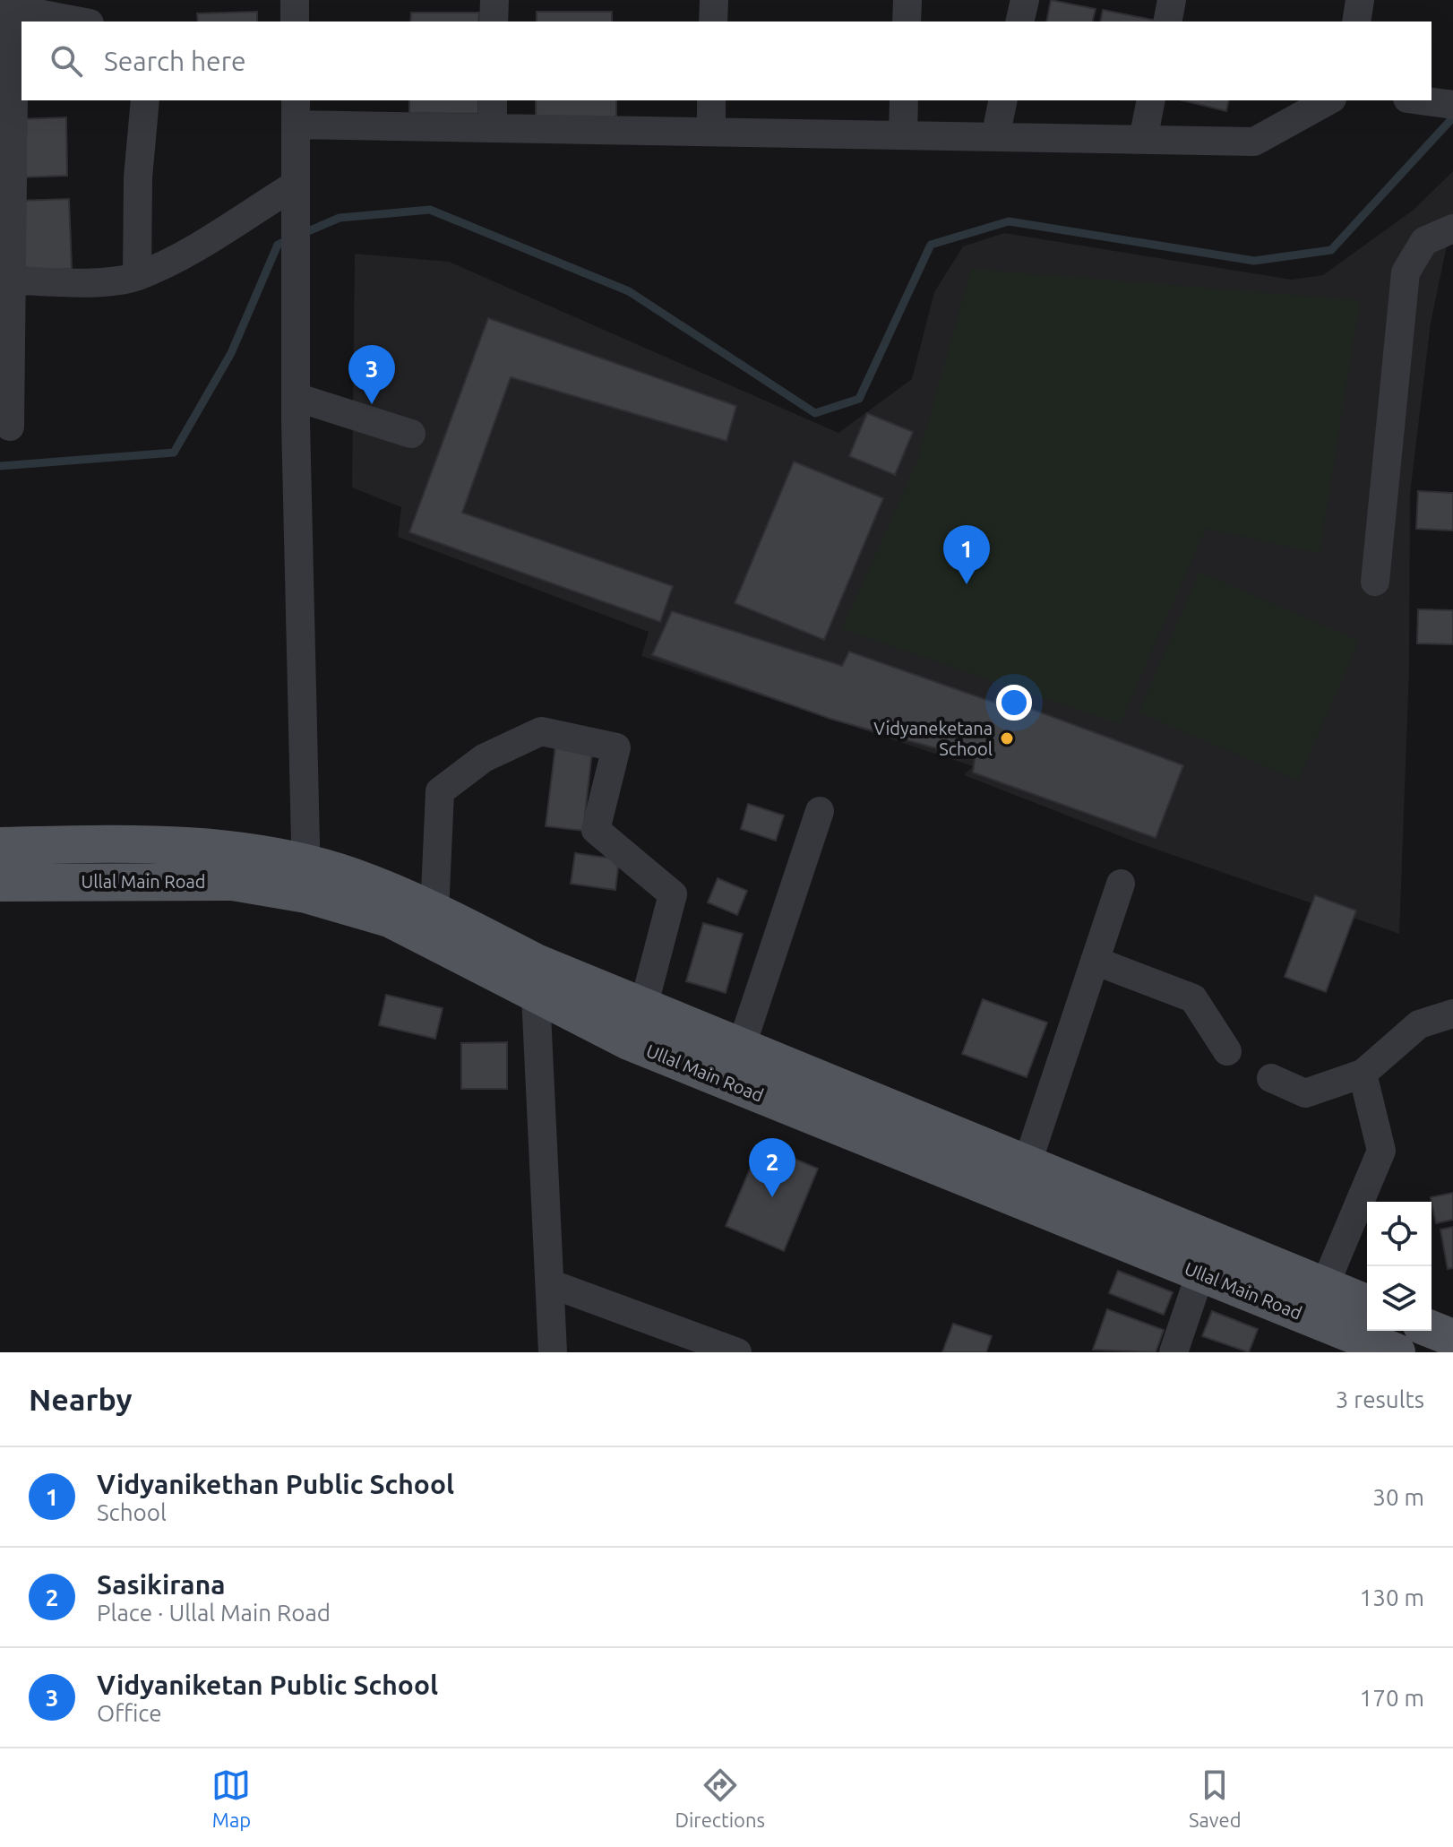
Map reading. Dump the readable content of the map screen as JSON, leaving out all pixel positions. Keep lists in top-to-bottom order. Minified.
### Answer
{"streets":{"main road":["Ullal Main Road"]},"places":["Vidyaneketana School"],"page":{"search":"Search here","pins":["3","1","2"],"heading":["Nearby","3 results"],"list":[{"mark":"1","name":"Vidyanikethan Public School","note":"School","value":"30 m"},{"mark":"2","name":"Sasikirana","note":"Place · Ullal Main Road","value":"130 m"},{"mark":"3","name":"Vidyaniketan Public School","note":"Office","value":"170 m"}],"nav":["Map","Directions","Saved"]}}
